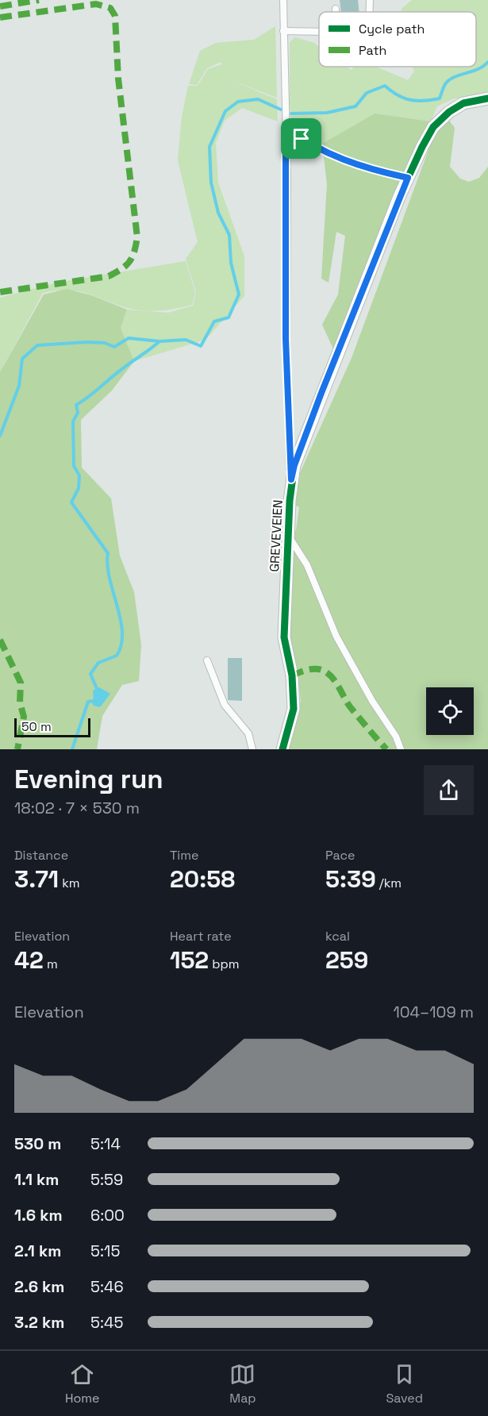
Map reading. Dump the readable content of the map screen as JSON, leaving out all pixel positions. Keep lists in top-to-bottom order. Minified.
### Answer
{"streets":{"street":["GREVEVEIEN"]},"legend":["Cycle path","Path"],"scale_bar":"50 m","page":{"scale":"50 m","heading":["Evening run","18:02 · 7 × 530 m"],"stats":[["Distance","3.71 km"],["Time","20:58"],["Pace","5:39 /km"],["Elevation","42 m"],["Heart rate","152 bpm"],["kcal","259"]],"chart":["Elevation","104–109 m"],"list":[{"name":"530 m","note":"5:14"},{"name":"1.1 km","note":"5:59"},{"name":"1.6 km","note":"6:00"},{"name":"2.1 km","note":"5:15"},{"name":"2.6 km","note":"5:46"},{"name":"3.2 km","note":"5:45"}],"tabs":["Home","Map","Saved"]}}
